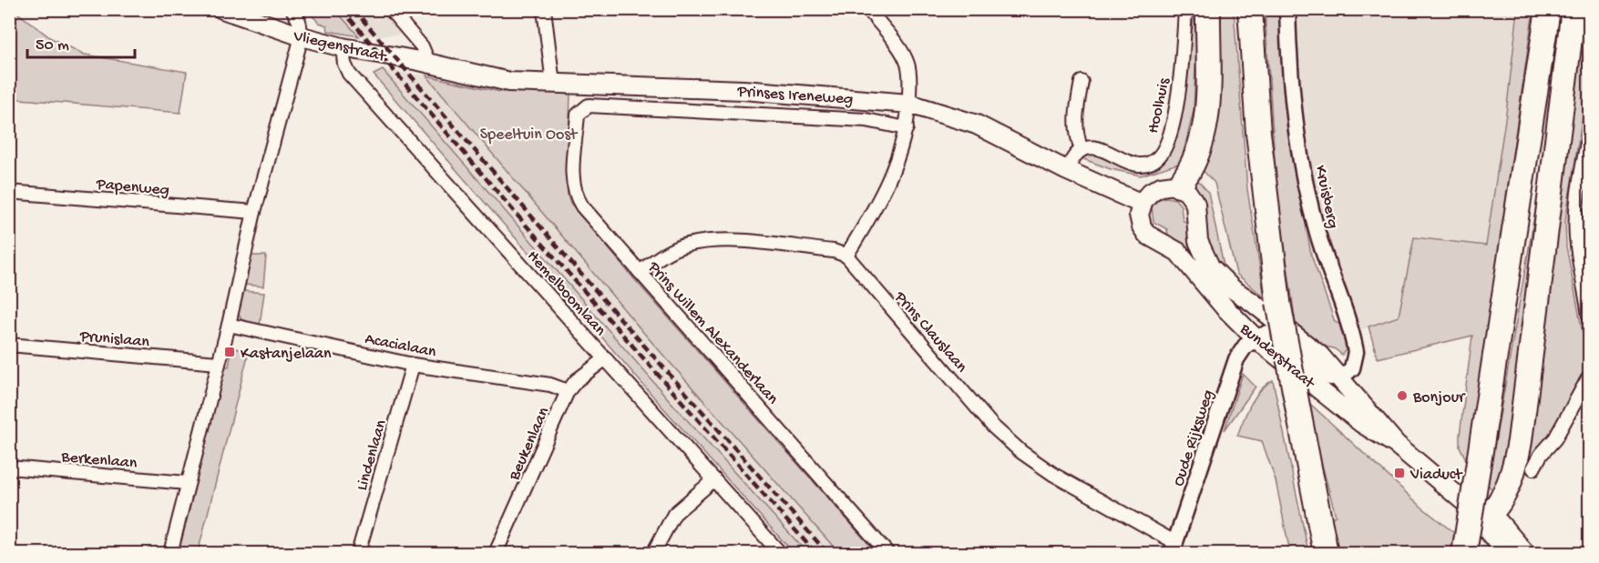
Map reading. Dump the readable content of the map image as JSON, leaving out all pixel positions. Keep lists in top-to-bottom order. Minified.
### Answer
{"streets":{"main road":["Vliegenstraat","Prinses Ireneweg","Bunderstraat"],"street":["Hoolhuis","Papenweg","Kruisberg","Hemelboomlaan","Prins Clauslaan","Prins Willem Alexanderlaan","Prunislaan","Acacialaan","Oude Rijksweg","Beukenlaan","Lindenlaan","Berkenlaan"]},"crossings":[["Vliegenstraat","Prinses Ireneweg"],["Vliegenstraat","Hemelboomlaan"],["Prinses Ireneweg","Bunderstraat"],["Kruisberg","Bunderstraat"],["Hemelboomlaan","Beukenlaan"],["Prins Clauslaan","Oude Rijksweg"],["Acacialaan","Beukenlaan"],["Acacialaan","Lindenlaan"],["Bunderstraat","Oude Rijksweg"]],"parks":["Speeltuin Oost"],"places":{"transit":["Kastanjelaan","Viaduct"],"other":["Bonjour"]},"scale_bar":"50 m"}
